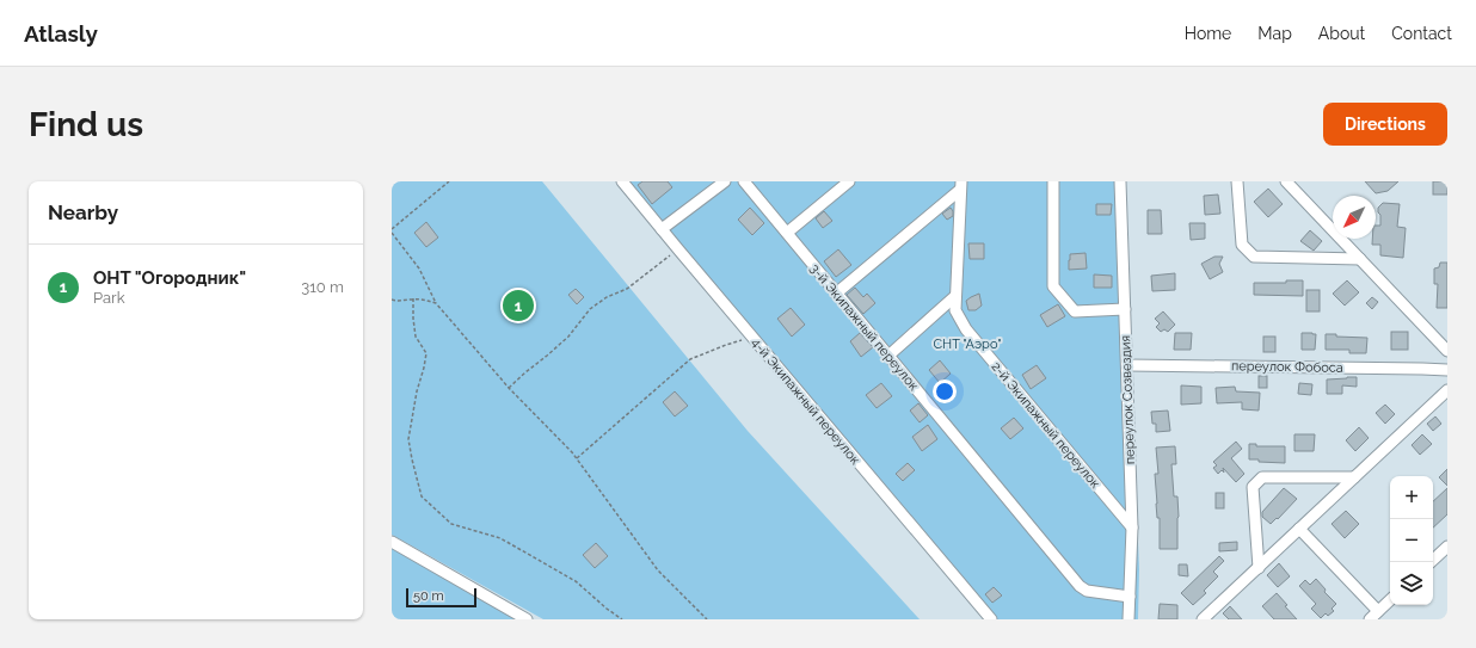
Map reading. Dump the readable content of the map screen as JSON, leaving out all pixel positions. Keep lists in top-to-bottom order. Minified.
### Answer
{"streets":{"street":["3-й Экипажный переулок","переулок Фобоса","переулок Созвездия","4-й Экипажный переулок","2-й Экипажный переулок"]},"crossings":[["3-й Экипажный переулок","переулок Созвездия"],["переулок Фобоса","переулок Созвездия"],["переулок Созвездия","2-й Экипажный переулок"]],"parks":["СНТ \"Аэро\""],"scale_bar":"50 m","north":"bottom left","page":{"header":"Atlasly","nav":["Home","Map","About","Contact"],"buttons":"Directions","title":"Find us","heading":"Nearby","list":[{"mark":"1","name":"ОНТ \"Огородник\"","note":"Park","value":"310 m"}],"pins":"1","map_buttons":["+","−"],"scale":"50 m"}}
